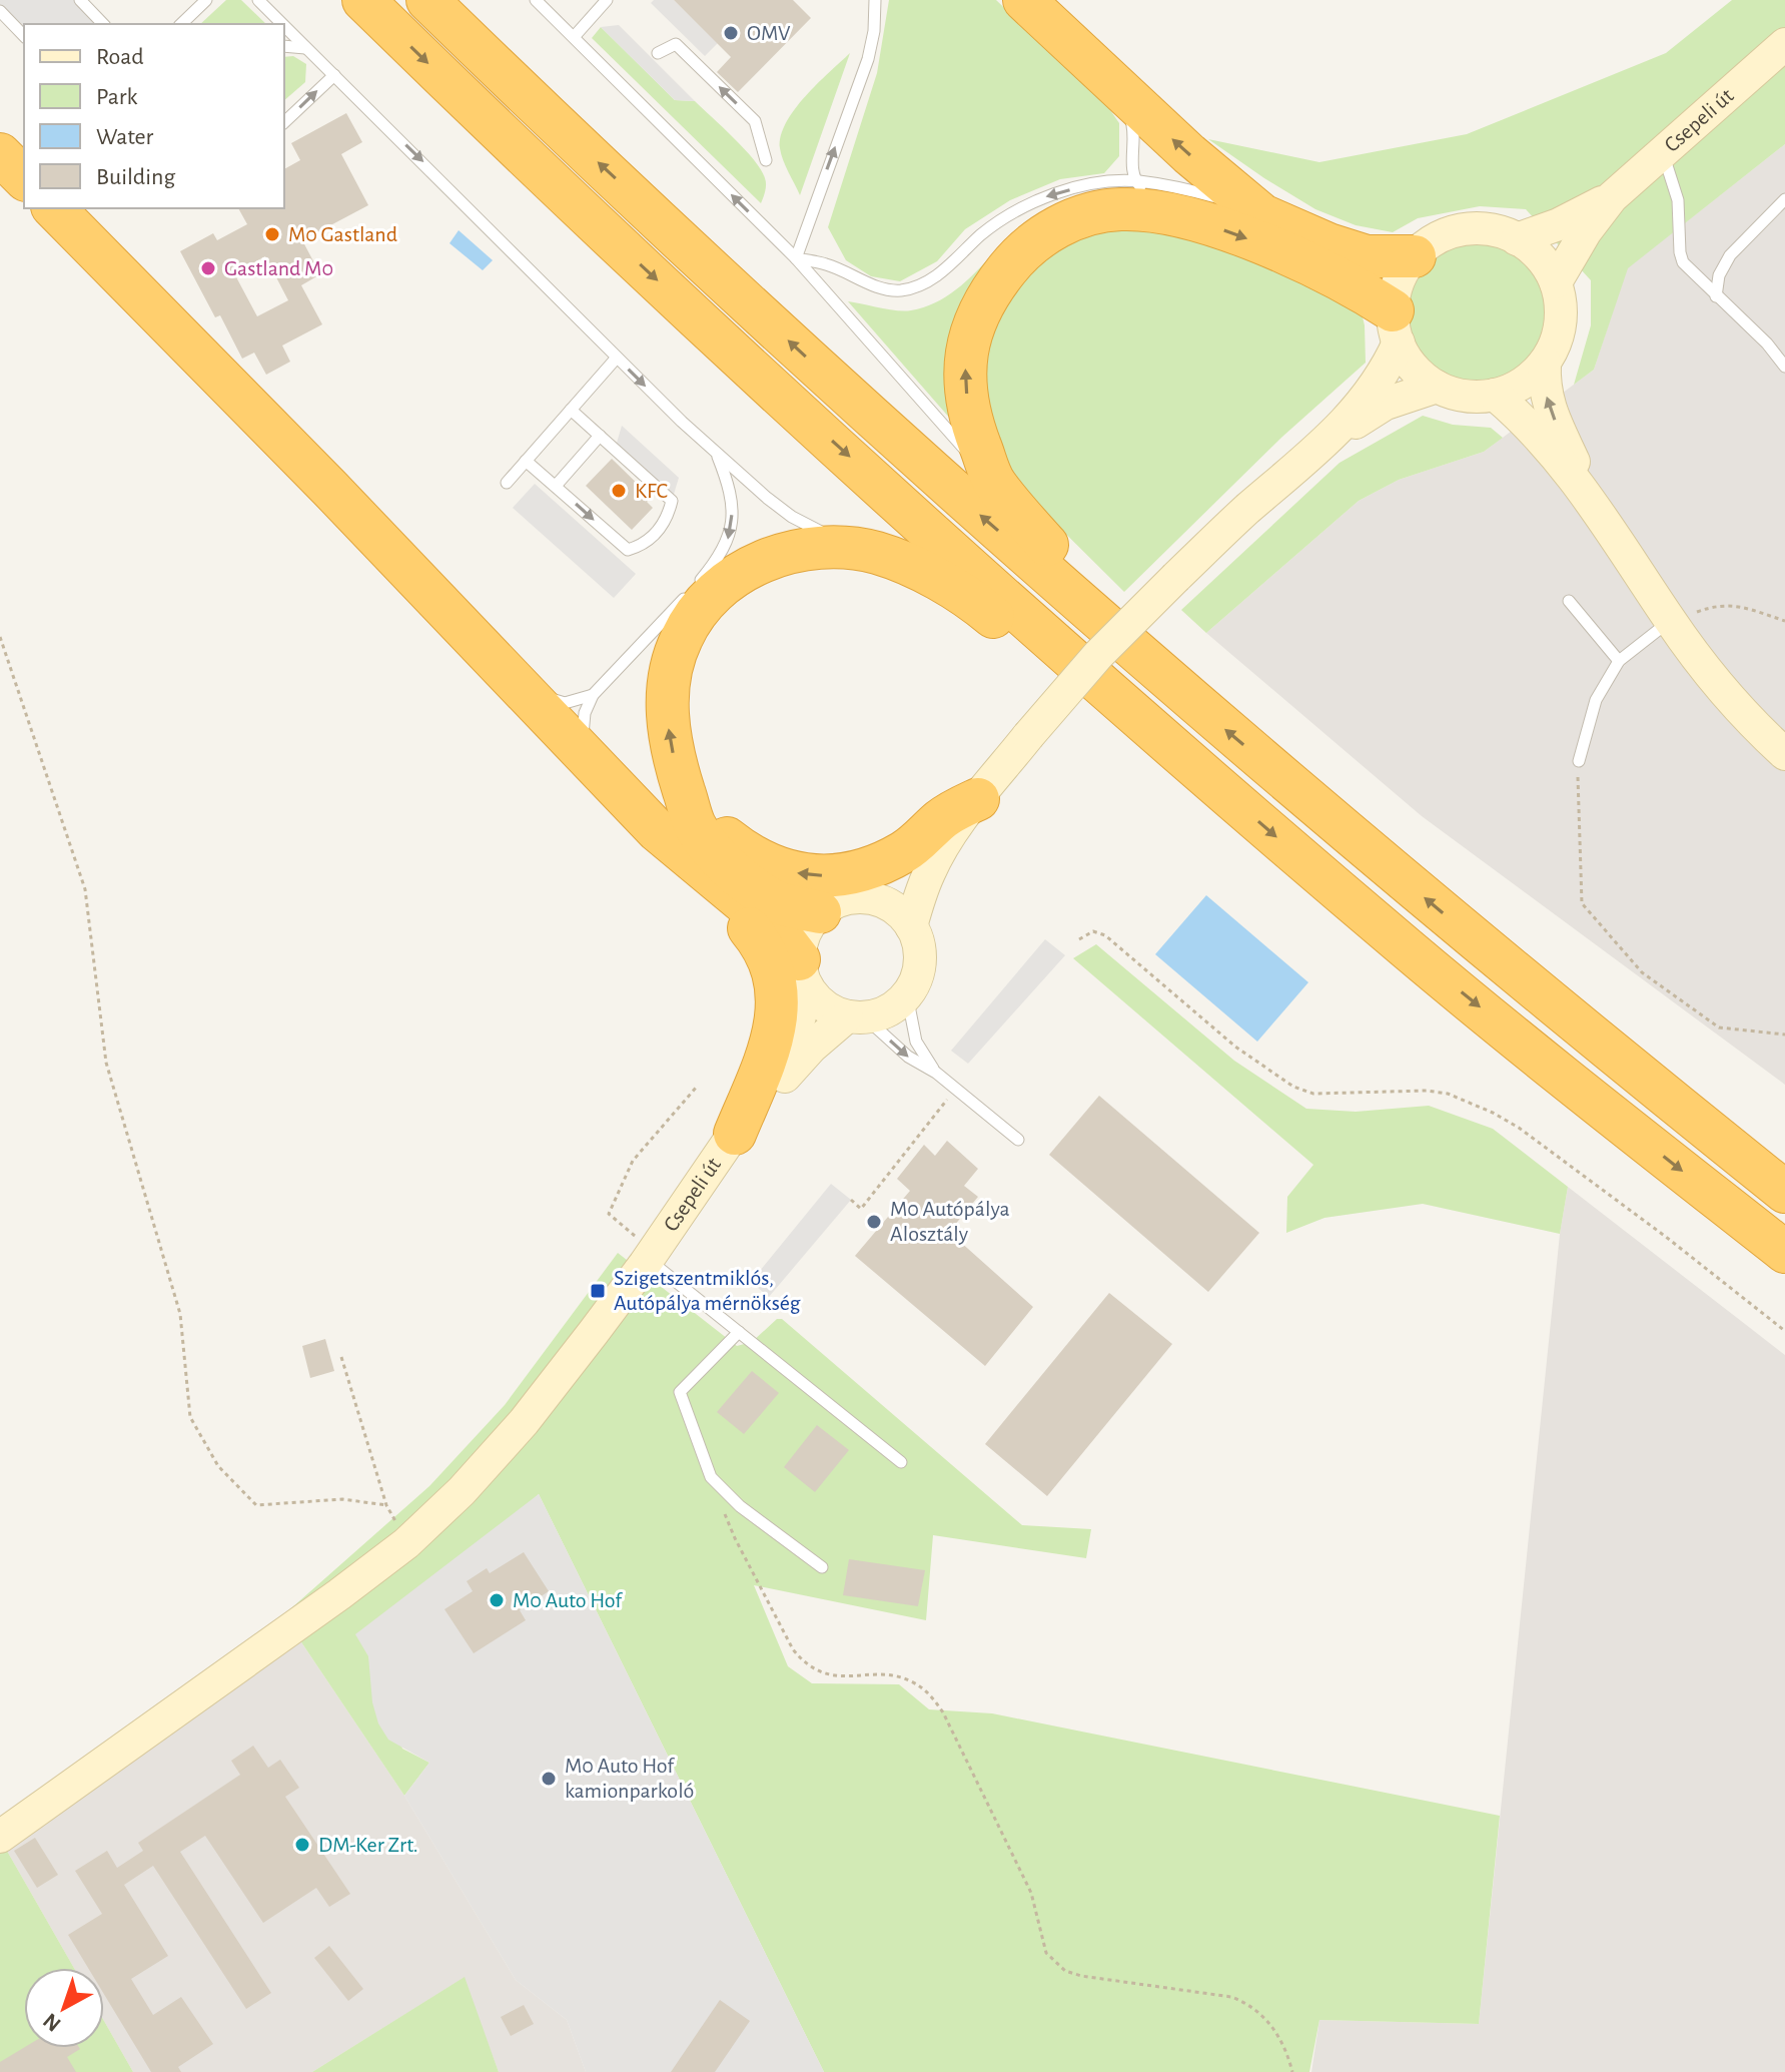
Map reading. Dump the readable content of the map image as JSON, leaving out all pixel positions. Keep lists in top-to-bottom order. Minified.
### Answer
{"streets":{"street":["Csepeli út"]},"places":{"other":["OMV","M0 Gastland","Gastland M0","KFC","M0 Autópálya Alosztály","M0 Auto Hof","M0 Auto Hof kamionparkoló","DM-Ker Zrt."],"transit":["Szigetszentmiklós, Autópálya mérnökség"]},"legend":["Road","Park","Water","Building"],"north":"bottom left"}
